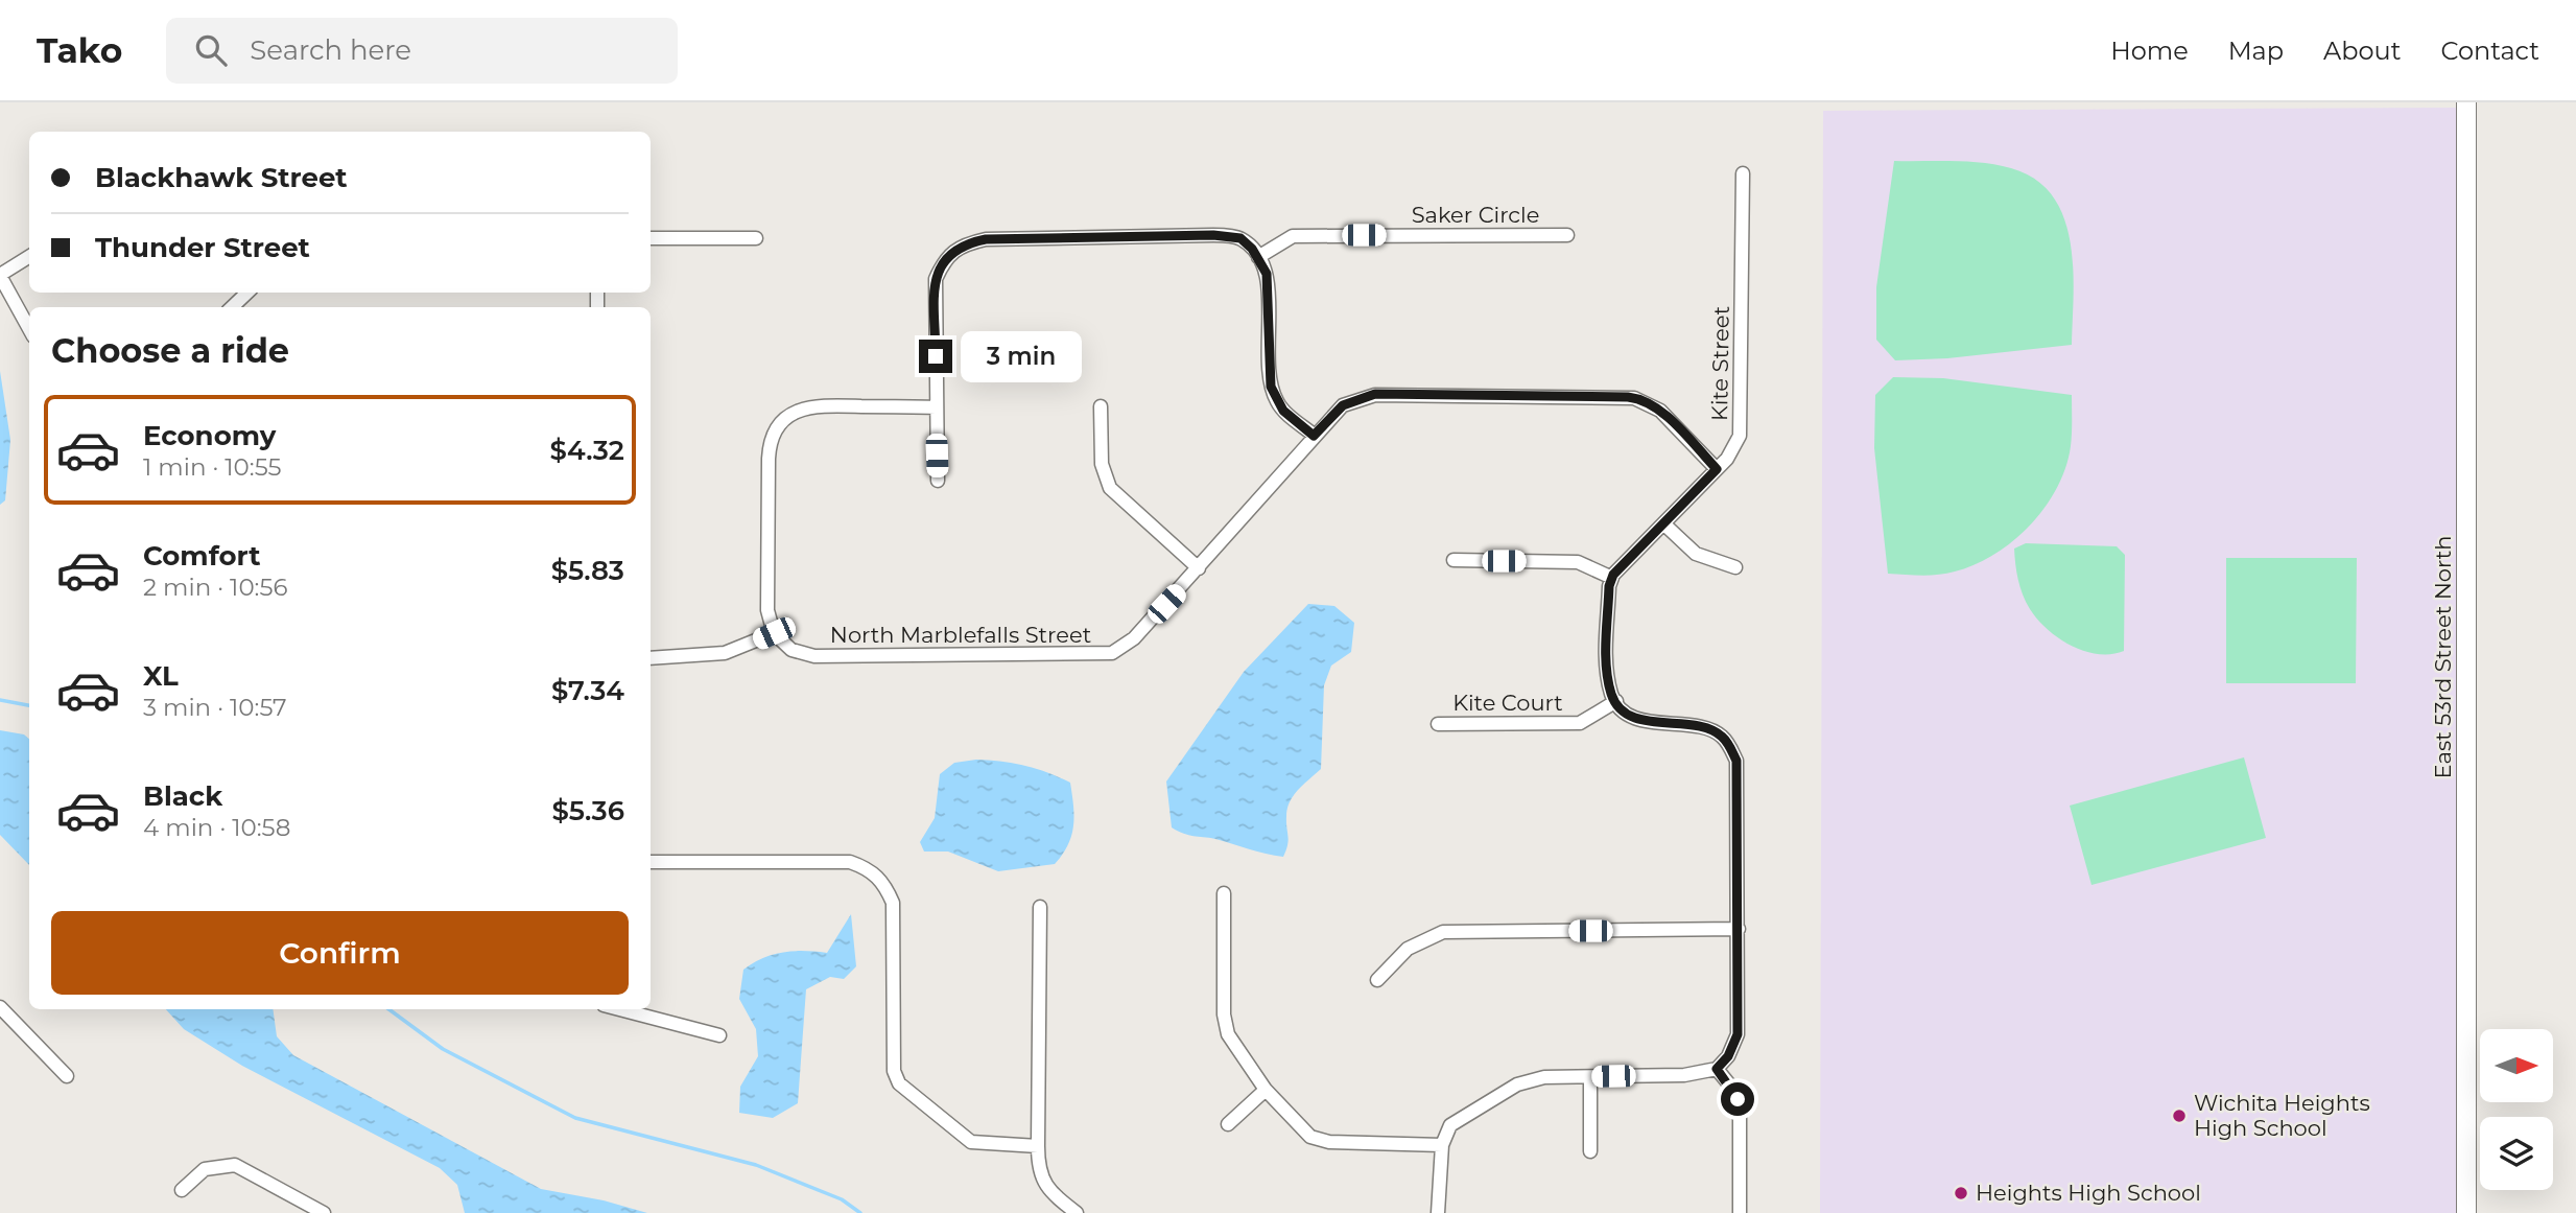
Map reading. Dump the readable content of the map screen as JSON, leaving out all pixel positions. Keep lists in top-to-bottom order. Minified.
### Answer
{"streets":{"main road":["East 53rd Street North"],"street":["Saker Circle","Kite Street","North Marblefalls Street","Kite Court"]},"crossings":[["Kite Street","North Marblefalls Street"]],"places":["Wichita Heights High School","Heights High School"],"north":"right","page":{"header":"Tako","search":"Search here","nav":["Home","Map","About","Contact"],"banner":["Blackhawk Street","Thunder Street"],"heading":"Choose a ride","bubble":"3 min","list":[{"name":"Economy","note":"1 min · 10:55","value":"$4.32"},{"name":"Comfort","note":"2 min · 10:56","value":"$5.83"},{"name":"XL","note":"3 min · 10:57","value":"$7.34"},{"name":"Black","note":"4 min · 10:58","value":"$5.36"}],"buttons":"Confirm"}}
